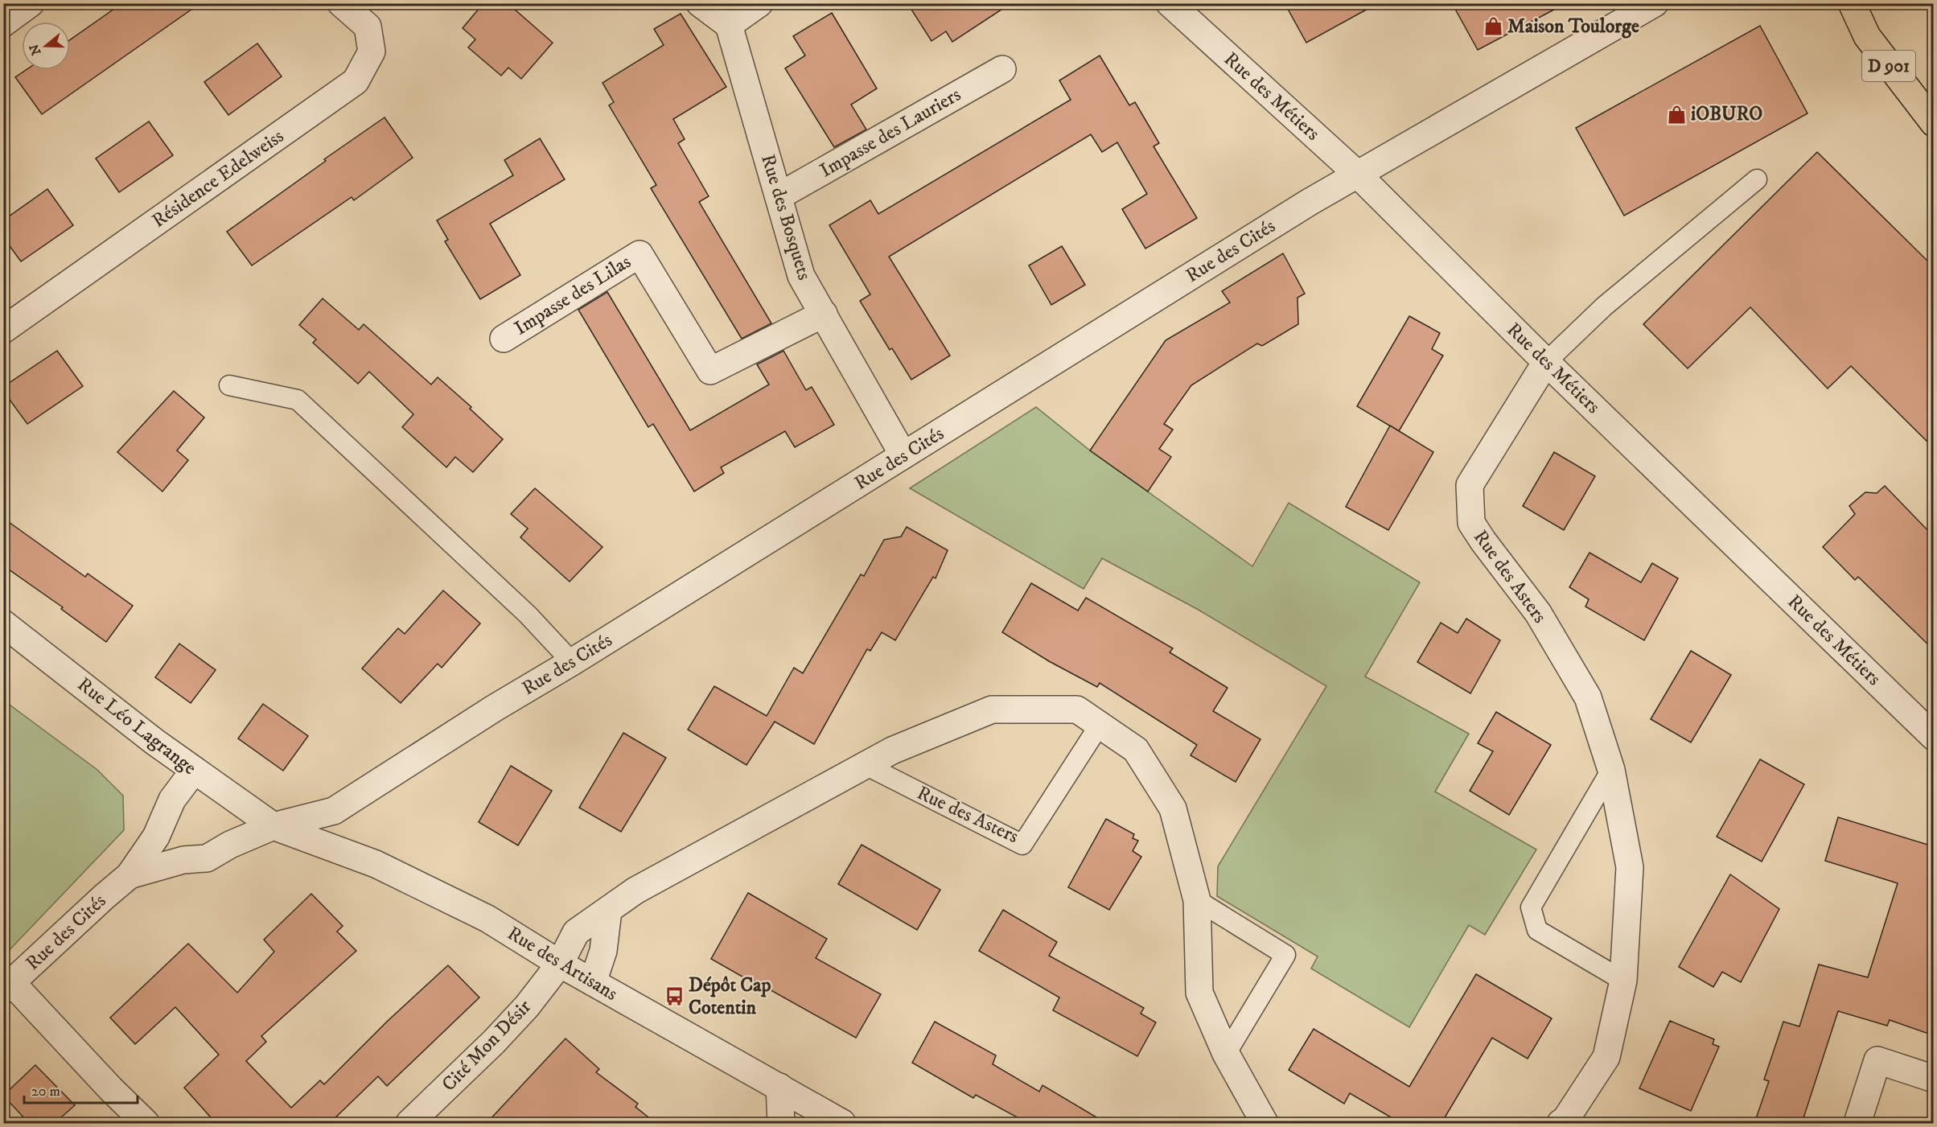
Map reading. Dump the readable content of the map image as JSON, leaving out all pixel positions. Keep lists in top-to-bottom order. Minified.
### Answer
{"streets":{"main road":["D 901"],"street":["Rue des Métiers","Impasse des Lauriers","Résidence Edelweiss","Rue des Bosquets","Rue des Cités","Impasse des Lilas","Rue des Asters","Rue Léo Lagrange","Rue des Artisans","Cité Mon Désir"]},"crossings":[["Rue des Métiers","Rue des Cités"],["Rue des Métiers","Rue des Asters"],["Impasse des Lauriers","Rue des Bosquets"],["Rue des Bosquets","Rue des Cités"],["Rue des Bosquets","Impasse des Lilas"],["Rue des Cités","Rue Léo Lagrange"],["Rue des Cités","Rue des Artisans"],["Rue Léo Lagrange","Rue des Artisans"],["Rue des Artisans","Cité Mon Désir"]],"places":{"shop":["Maison Toulorge","iOBURO"],"bus stop":["Dépôt Cap Cotentin"]},"scale_bar":"20 m","north":"left"}
